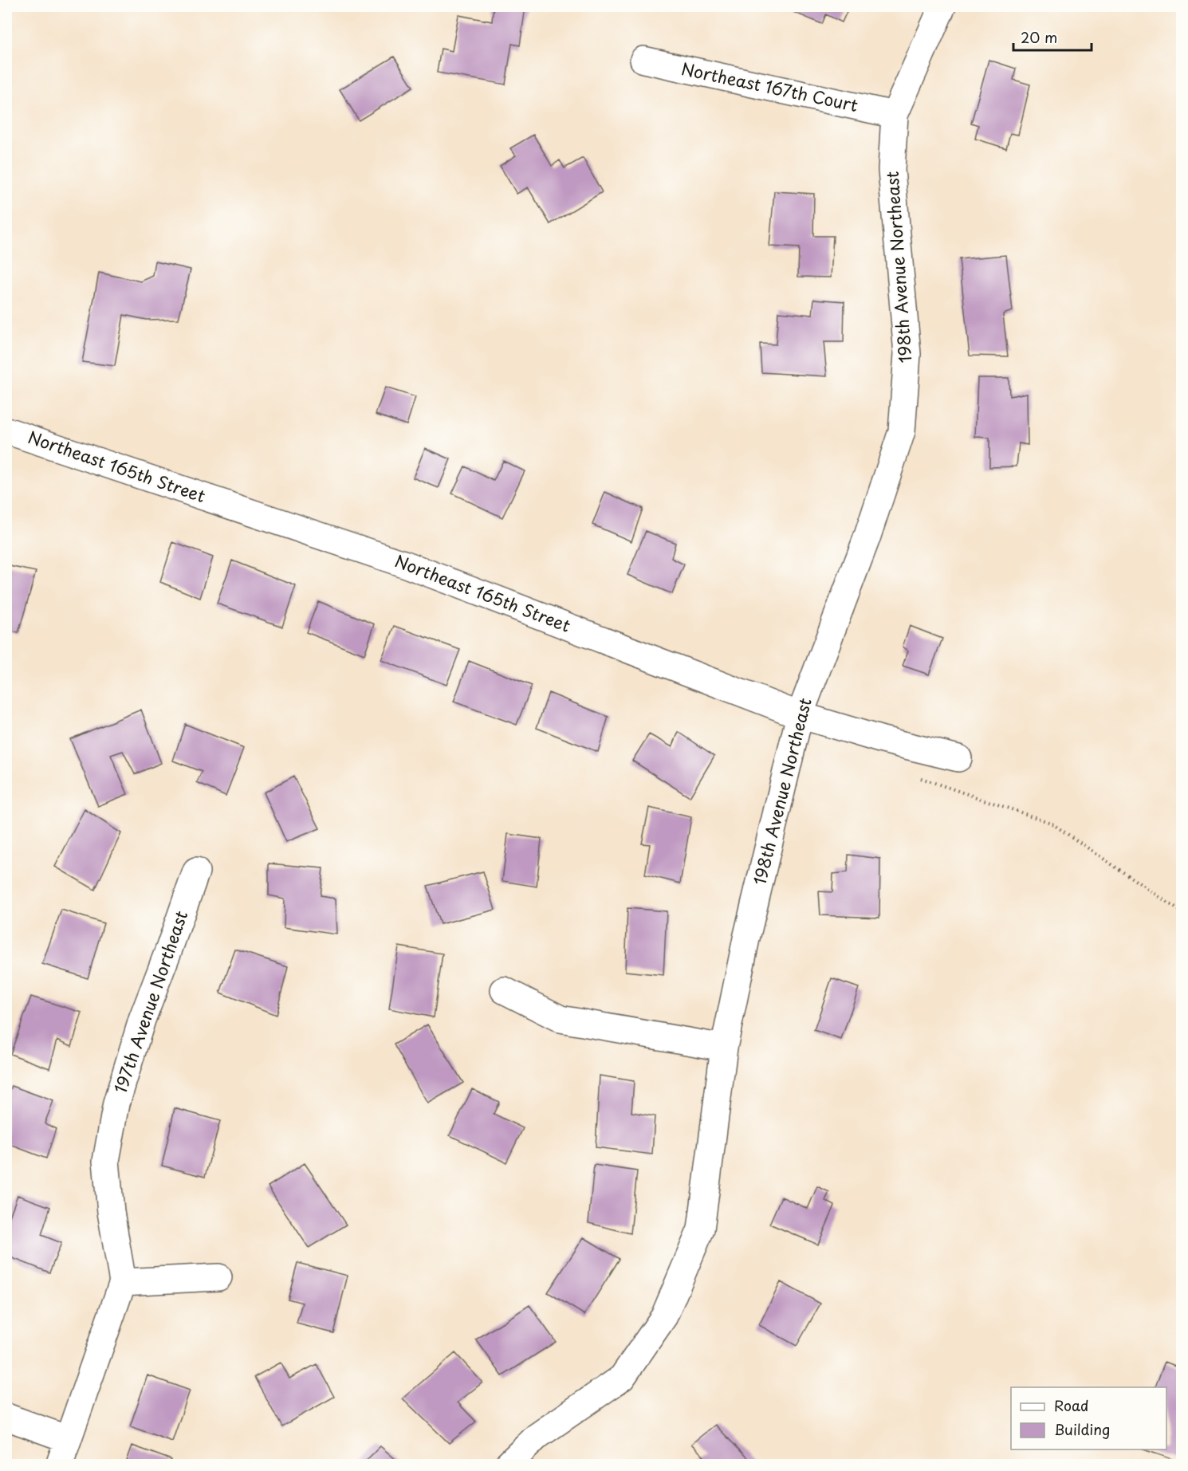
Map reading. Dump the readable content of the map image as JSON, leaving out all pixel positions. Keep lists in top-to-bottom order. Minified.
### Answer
{"streets":{"street":["Northeast 167th Court","198th Avenue Northeast","Northeast 165th Street","197th Avenue Northeast"]},"crossings":[["Northeast 167th Court","198th Avenue Northeast"],["198th Avenue Northeast","Northeast 165th Street"]],"legend":["Road","Building"],"scale_bar":"20 m"}
